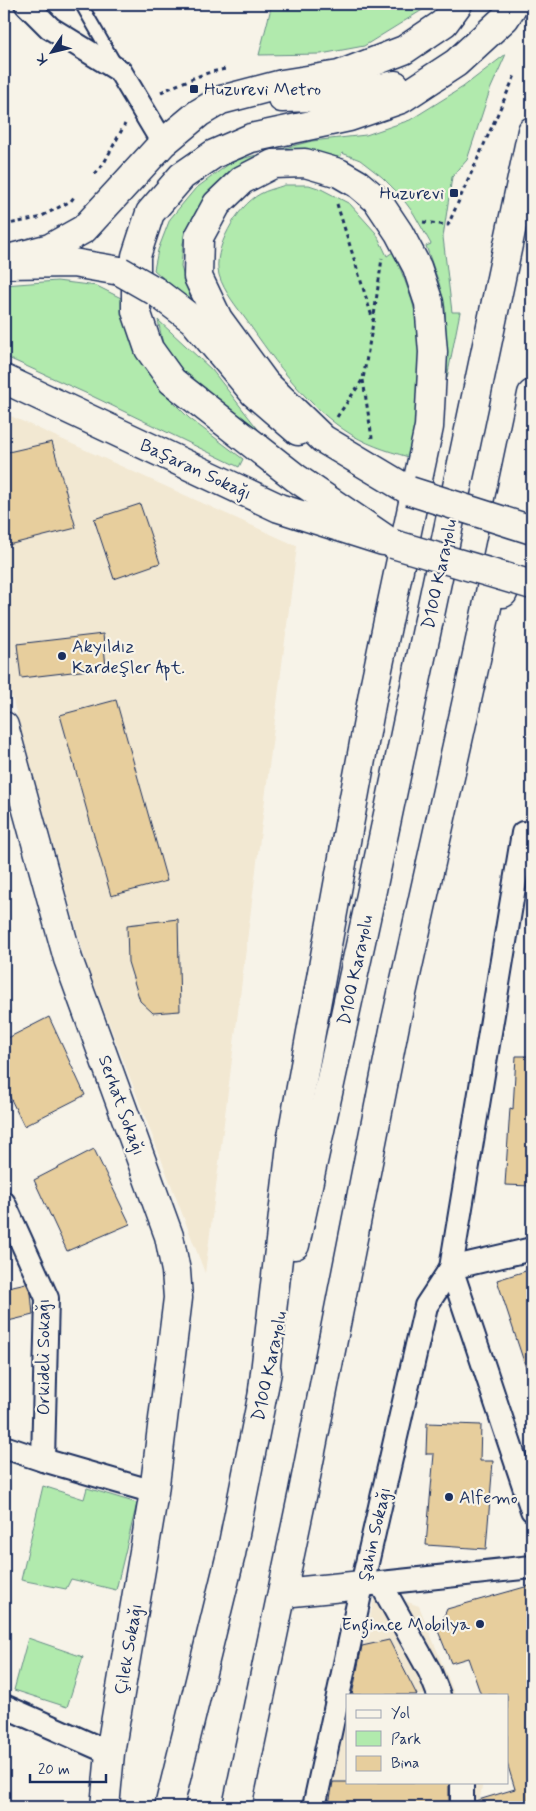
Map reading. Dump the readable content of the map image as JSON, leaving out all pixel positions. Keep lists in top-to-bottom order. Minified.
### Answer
{"streets":{"main road":["Başaran Sokağı","D100 Karayolu","Serhat Sokağı","Çilek Sokağı"],"street":["Orkideli Sokağı","Şahin Sokağı"]},"crossings":[["Serhat Sokağı","Çilek Sokağı"]],"places":{"transit":["Huzurevi Metro","Huzurevi"],"other":["Akyıldız Kardeşler Apt.","Alfemo","Engince Mobilya"]},"legend":["Yol","Park","Bina"],"scale_bar":"20 m","north":"bottom left"}
